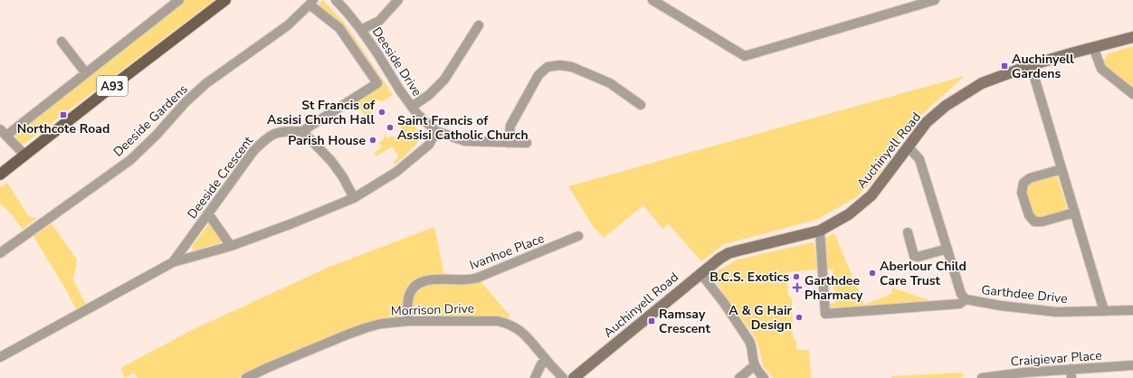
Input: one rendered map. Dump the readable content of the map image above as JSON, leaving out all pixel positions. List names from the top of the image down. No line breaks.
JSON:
{"streets":{"main road":["A93"],"street":["Deeside Drive","Deeside Gardens","Auchinyell Road","Deeside Crescent","Ivanhoe Place","Garthdee Drive","Morrison Drive","Craigievar Place"]},"crossings":[["Auchinyell Road","Garthdee Drive"],["Ivanhoe Place","Morrison Drive"]],"places":{"transit":["Auchinyell Gardens","Northcote Road","Ramsay Crescent"],"other":["St Francis of Assisi Church Hall","Saint Francis of Assisi Catholic Church","Parish House","Aberlour Child Care Trust","B.C.S. Exotics","A & G Hair Design"],"health":["Garthdee Pharmacy"]}}
